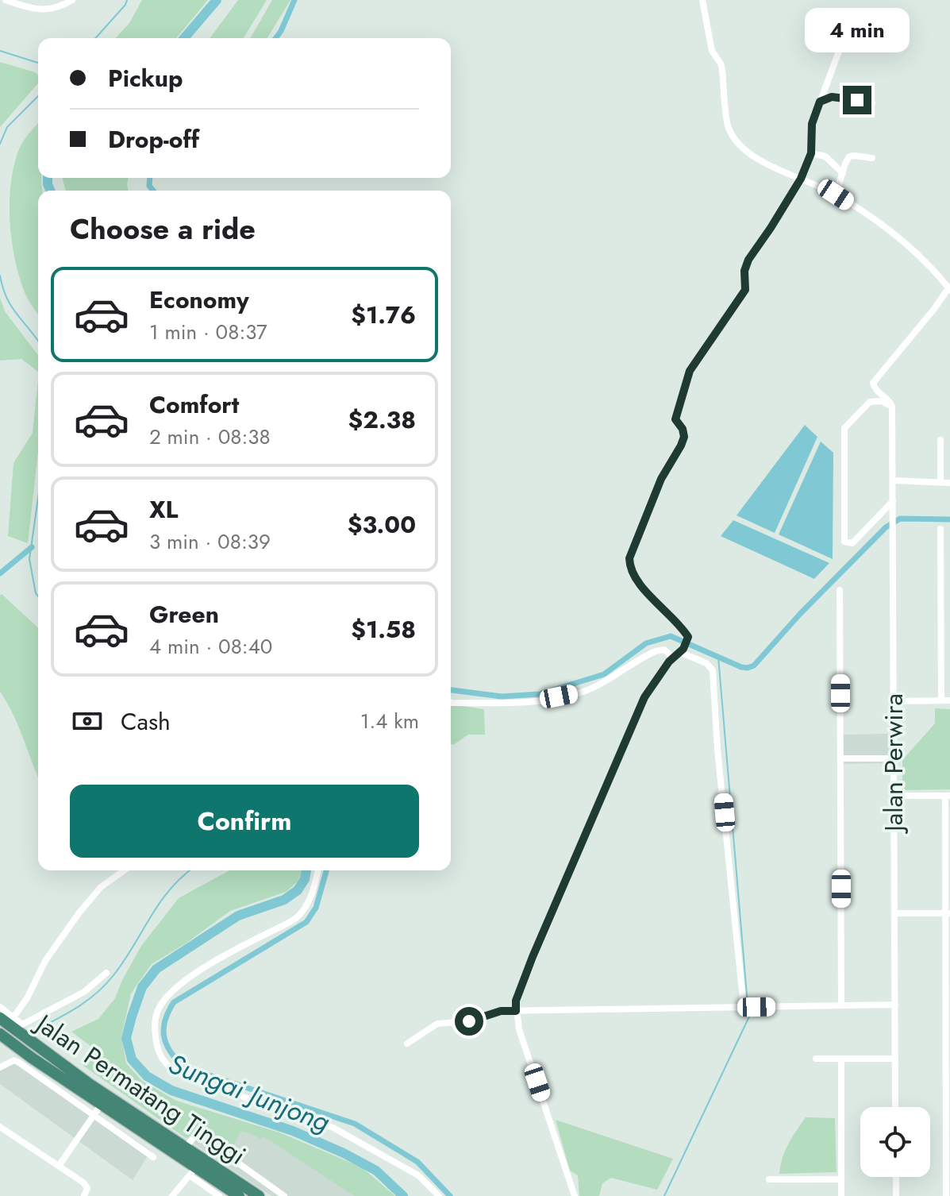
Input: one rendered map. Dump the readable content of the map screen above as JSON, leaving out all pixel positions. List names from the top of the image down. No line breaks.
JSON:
{"streets":{"highway":["Jalan Permatang Tinggi"],"street":["Jalan Perwira"]},"water":["Sungai Junjong"],"page":{"bubble":"4 min","banner":["Pickup","Drop-off"],"heading":"Choose a ride","list":[{"name":"Economy","note":"1 min · 08:37","value":"$1.76"},{"name":"Comfort","note":"2 min · 08:38","value":"$2.38"},{"name":"XL","note":"3 min · 08:39","value":"$3.00"},{"name":"Green","note":"4 min · 08:40","value":"$1.58"}],"pay":["Cash","1.4 km"],"buttons":"Confirm"}}
